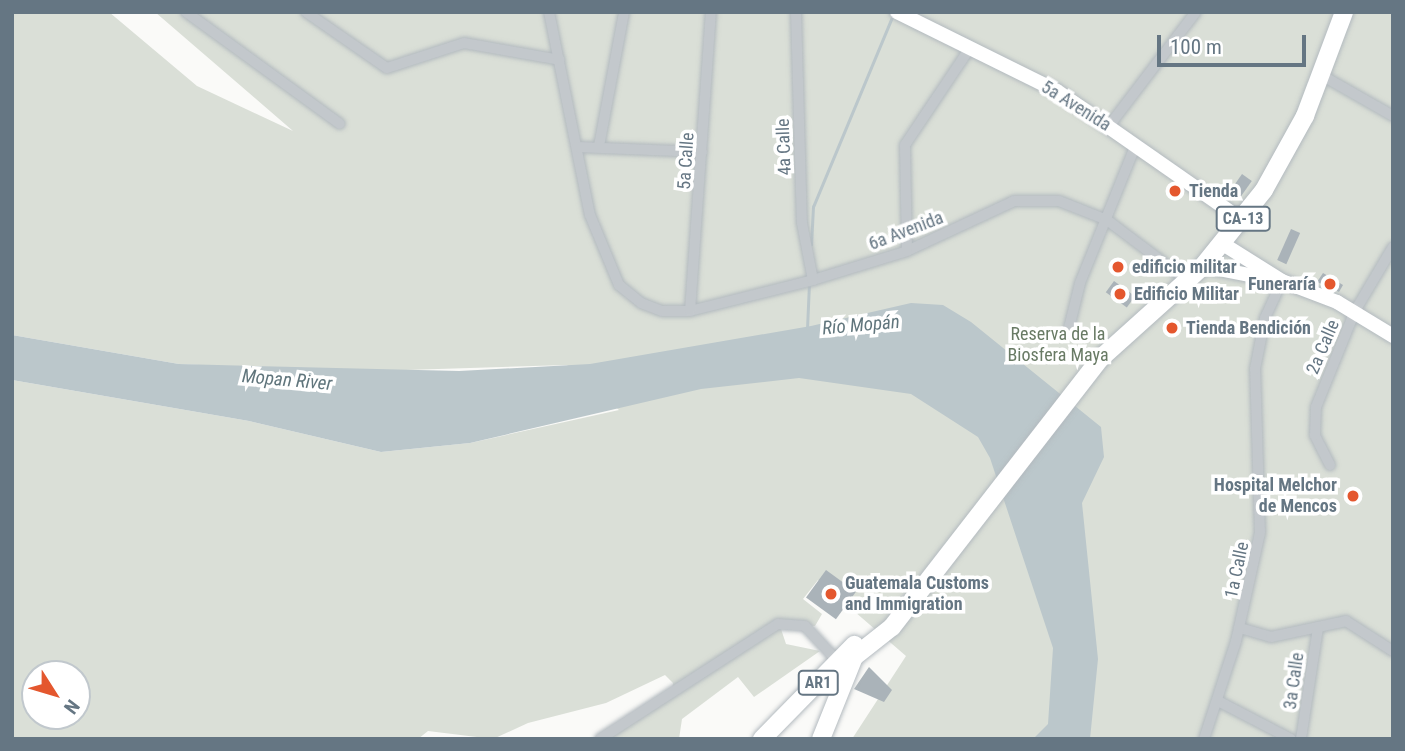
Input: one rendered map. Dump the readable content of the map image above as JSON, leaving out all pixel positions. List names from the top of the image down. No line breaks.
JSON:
{"streets":{"highway":["CA-13","AR1"],"street":["5a Avenida","4a Calle","5a Calle","6a Avenida","2a Calle","1a Calle","3a Calle"]},"crossings":[["5a Avenida","CA-13"],["4a Calle","6a Avenida"],["5a Calle","6a Avenida"],["CA-13","6a Avenida"],["CA-13","AR1"]],"water":["Río Mopán","Mopan River"],"parks":["Reserva de la Biosfera Maya"],"places":["Tienda","edificio militar","Funeraría","Edificio Militar","Tienda Bendición","Hospital Melchor de Mencos","Guatemala Customs and Immigration"],"scale_bar":"100 m","north":"bottom right"}
